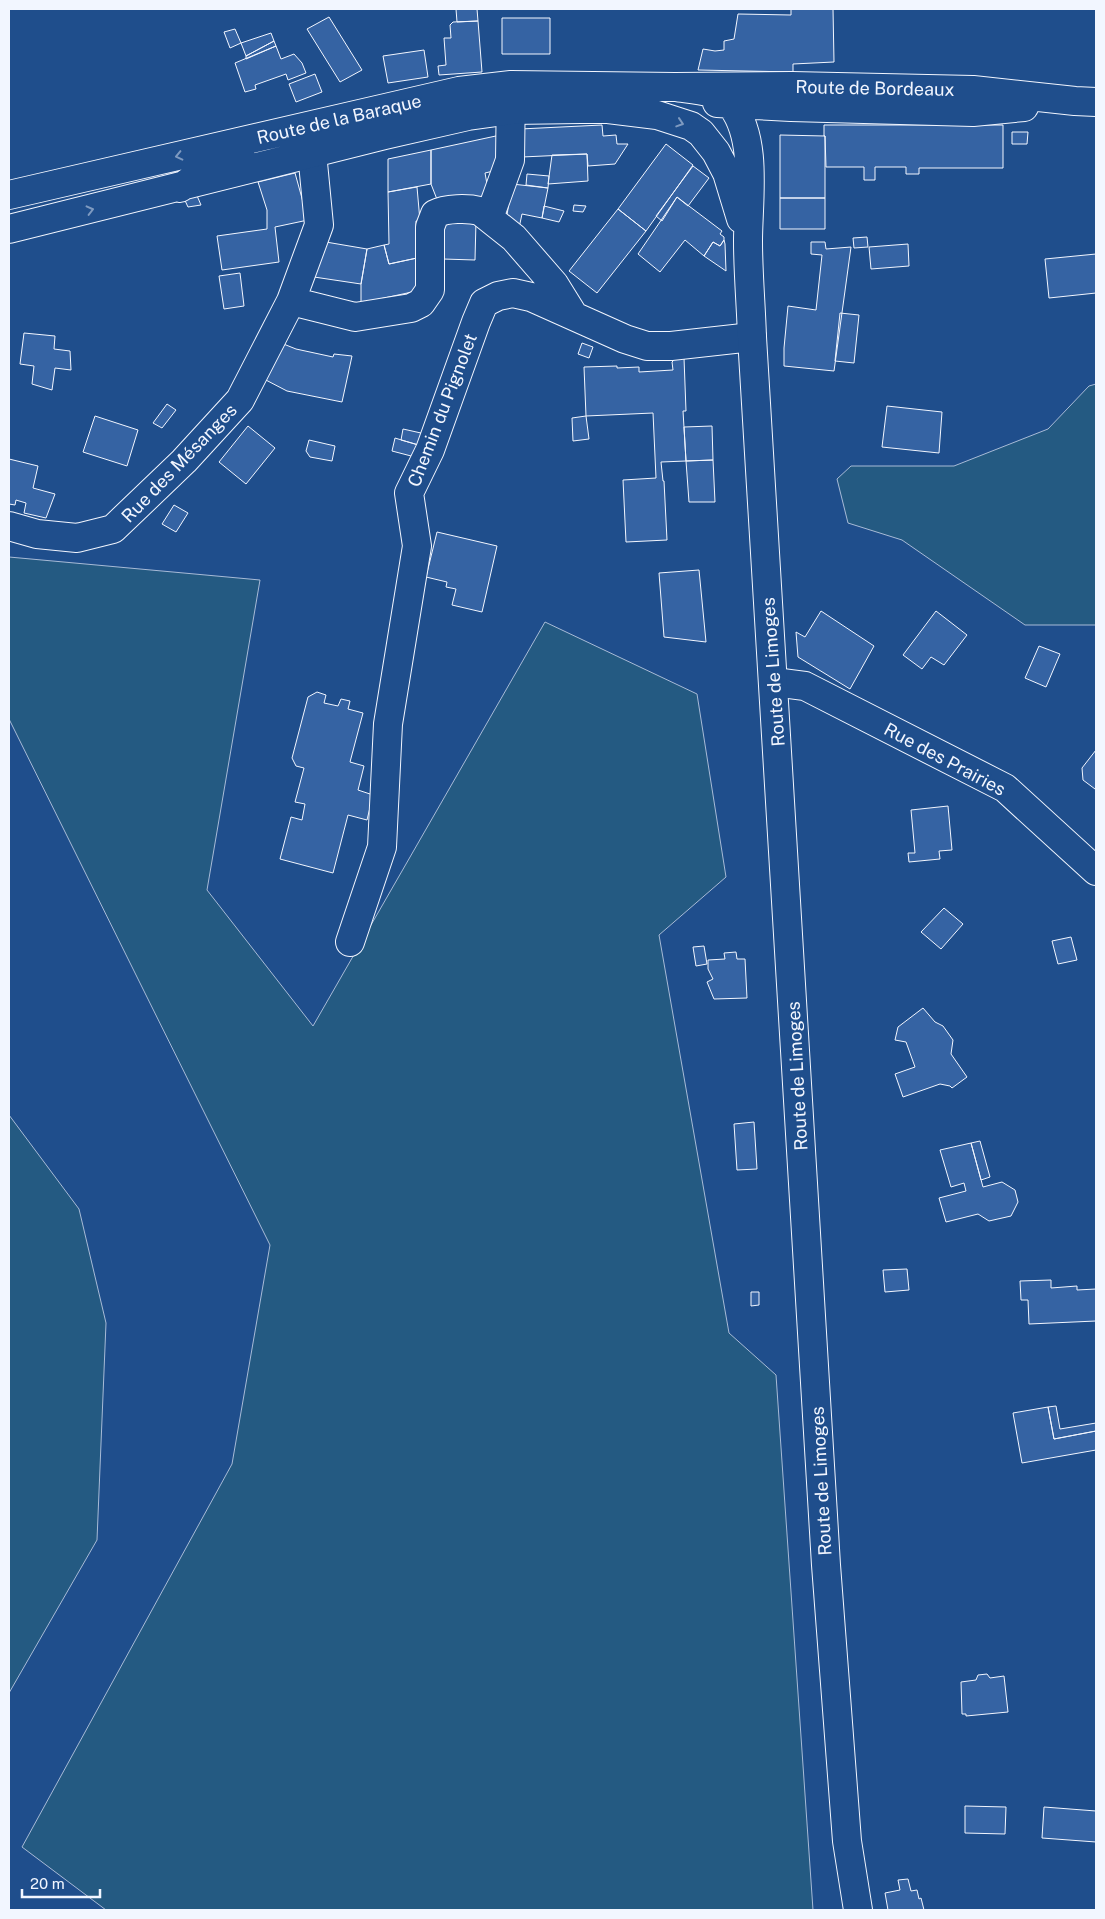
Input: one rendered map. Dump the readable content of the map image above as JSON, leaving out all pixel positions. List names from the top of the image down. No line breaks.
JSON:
{"streets":{"main road":["Route de Bordeaux","Route de la Baraque","Chemin du Pignolet","Rue des Mésanges","Route de Limoges","Rue des Prairies"]},"crossings":[["Route de Bordeaux","Route de la Baraque"],["Route de Bordeaux","Route de Limoges"],["Route de la Baraque","Rue des Mésanges"],["Route de la Baraque","Route de Limoges"],["Chemin du Pignolet","Route de Limoges"],["Route de Limoges","Rue des Prairies"]],"scale_bar":"20 m"}
